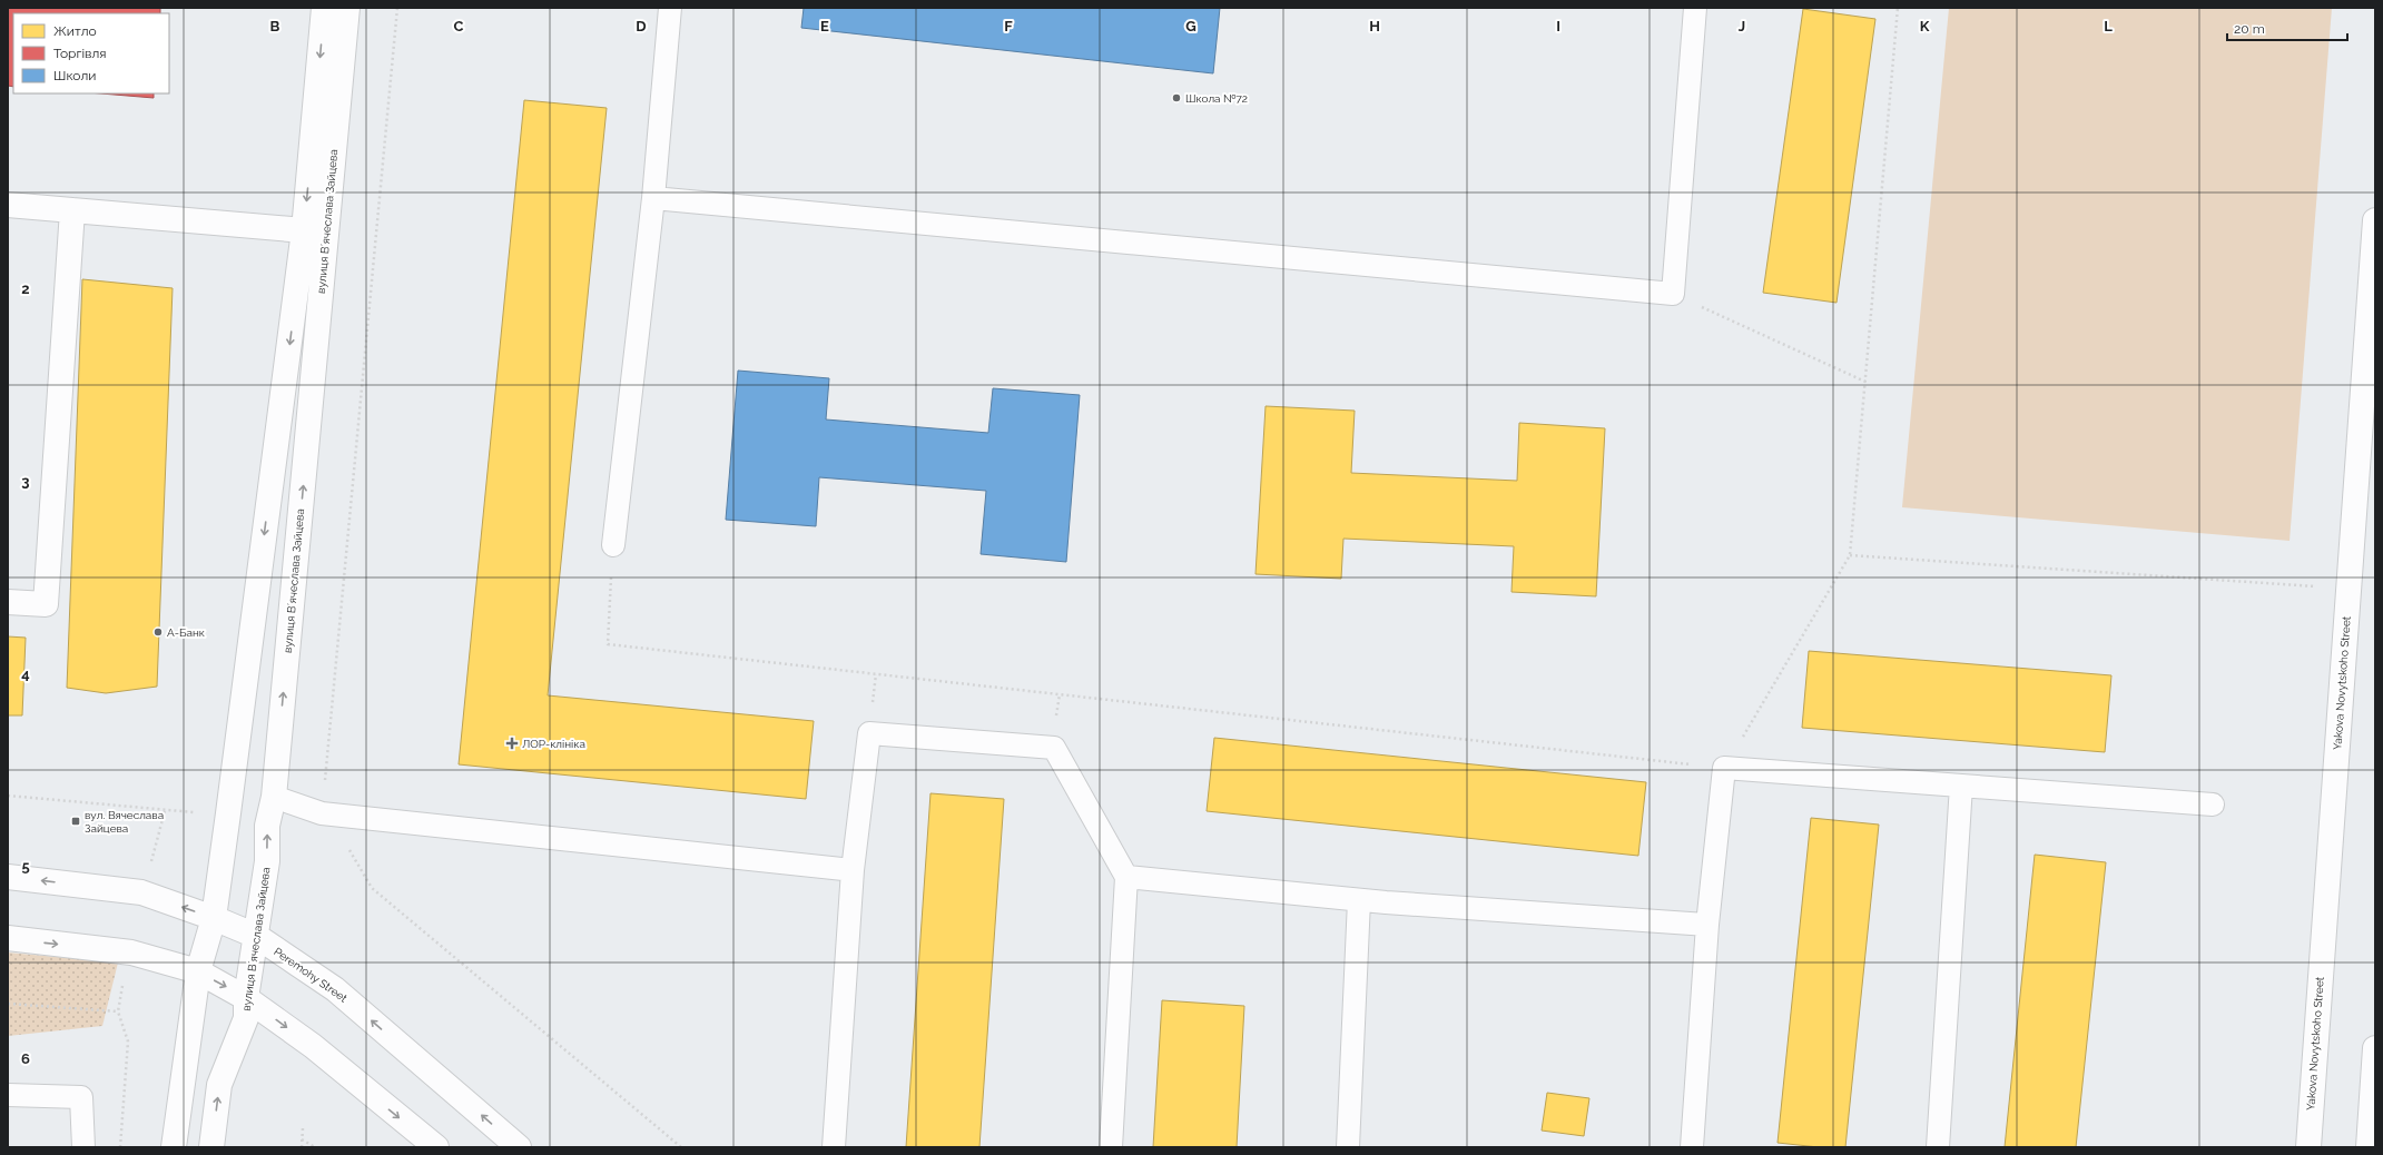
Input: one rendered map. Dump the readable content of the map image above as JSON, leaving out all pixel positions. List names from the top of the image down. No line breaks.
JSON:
{"streets":{"main road":["вулиця Вʼячеслава Зайцева","Yakova Novytskoho Street","Peremohy Street"]},"crossings":[["вулиця Вʼячеслава Зайцева","Peremohy Street"]],"places":{"other":["Школа №72","А-Банк"],"health":["ЛОР-клініка"],"transit":["вул. Вячеслава Зайцева"]},"legend":["Житло","Торгівля","Школи"],"scale_bar":"20 m","grid":{"columns":["B","C","D","E","F","G","H","I","J","K","L"],"rows":["2","3","4","5","6"]}}
